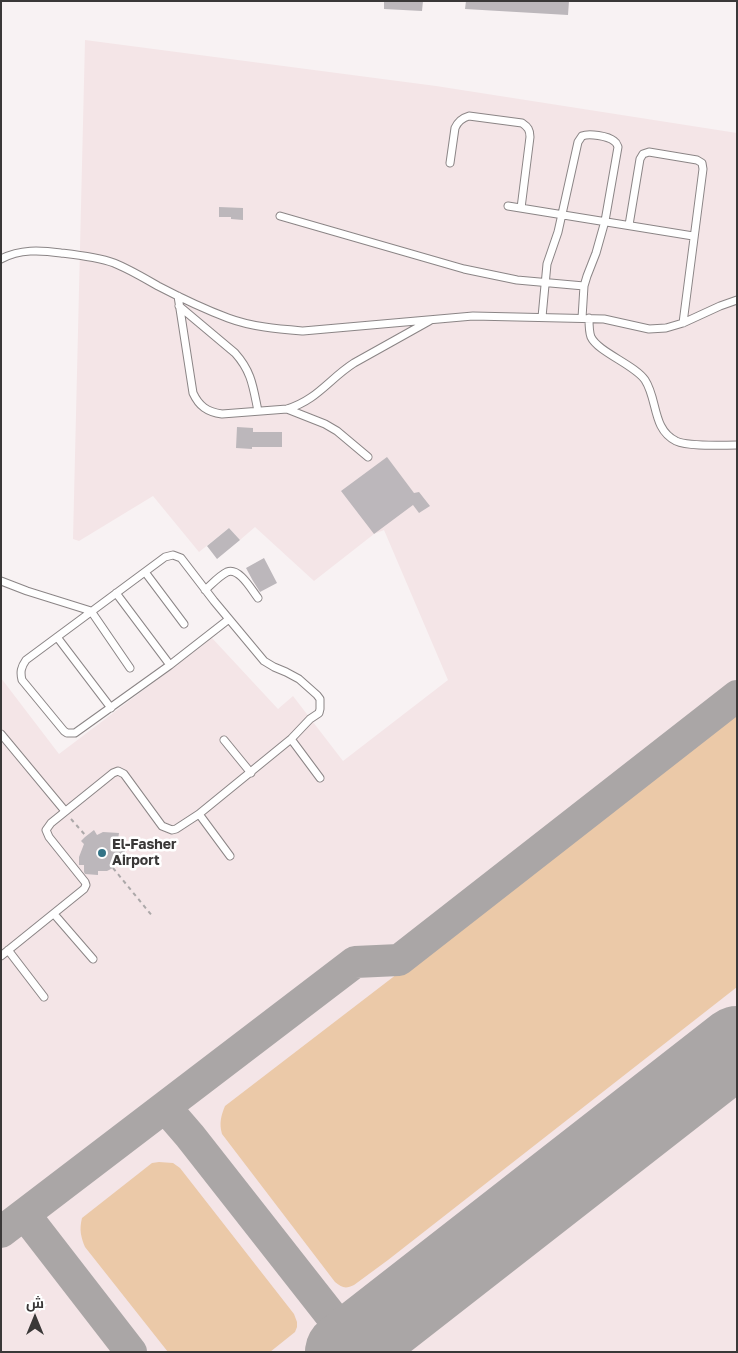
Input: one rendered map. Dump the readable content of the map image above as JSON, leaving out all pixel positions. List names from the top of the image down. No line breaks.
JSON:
{"places":["El-Fasher Airport"],"north":"top"}
